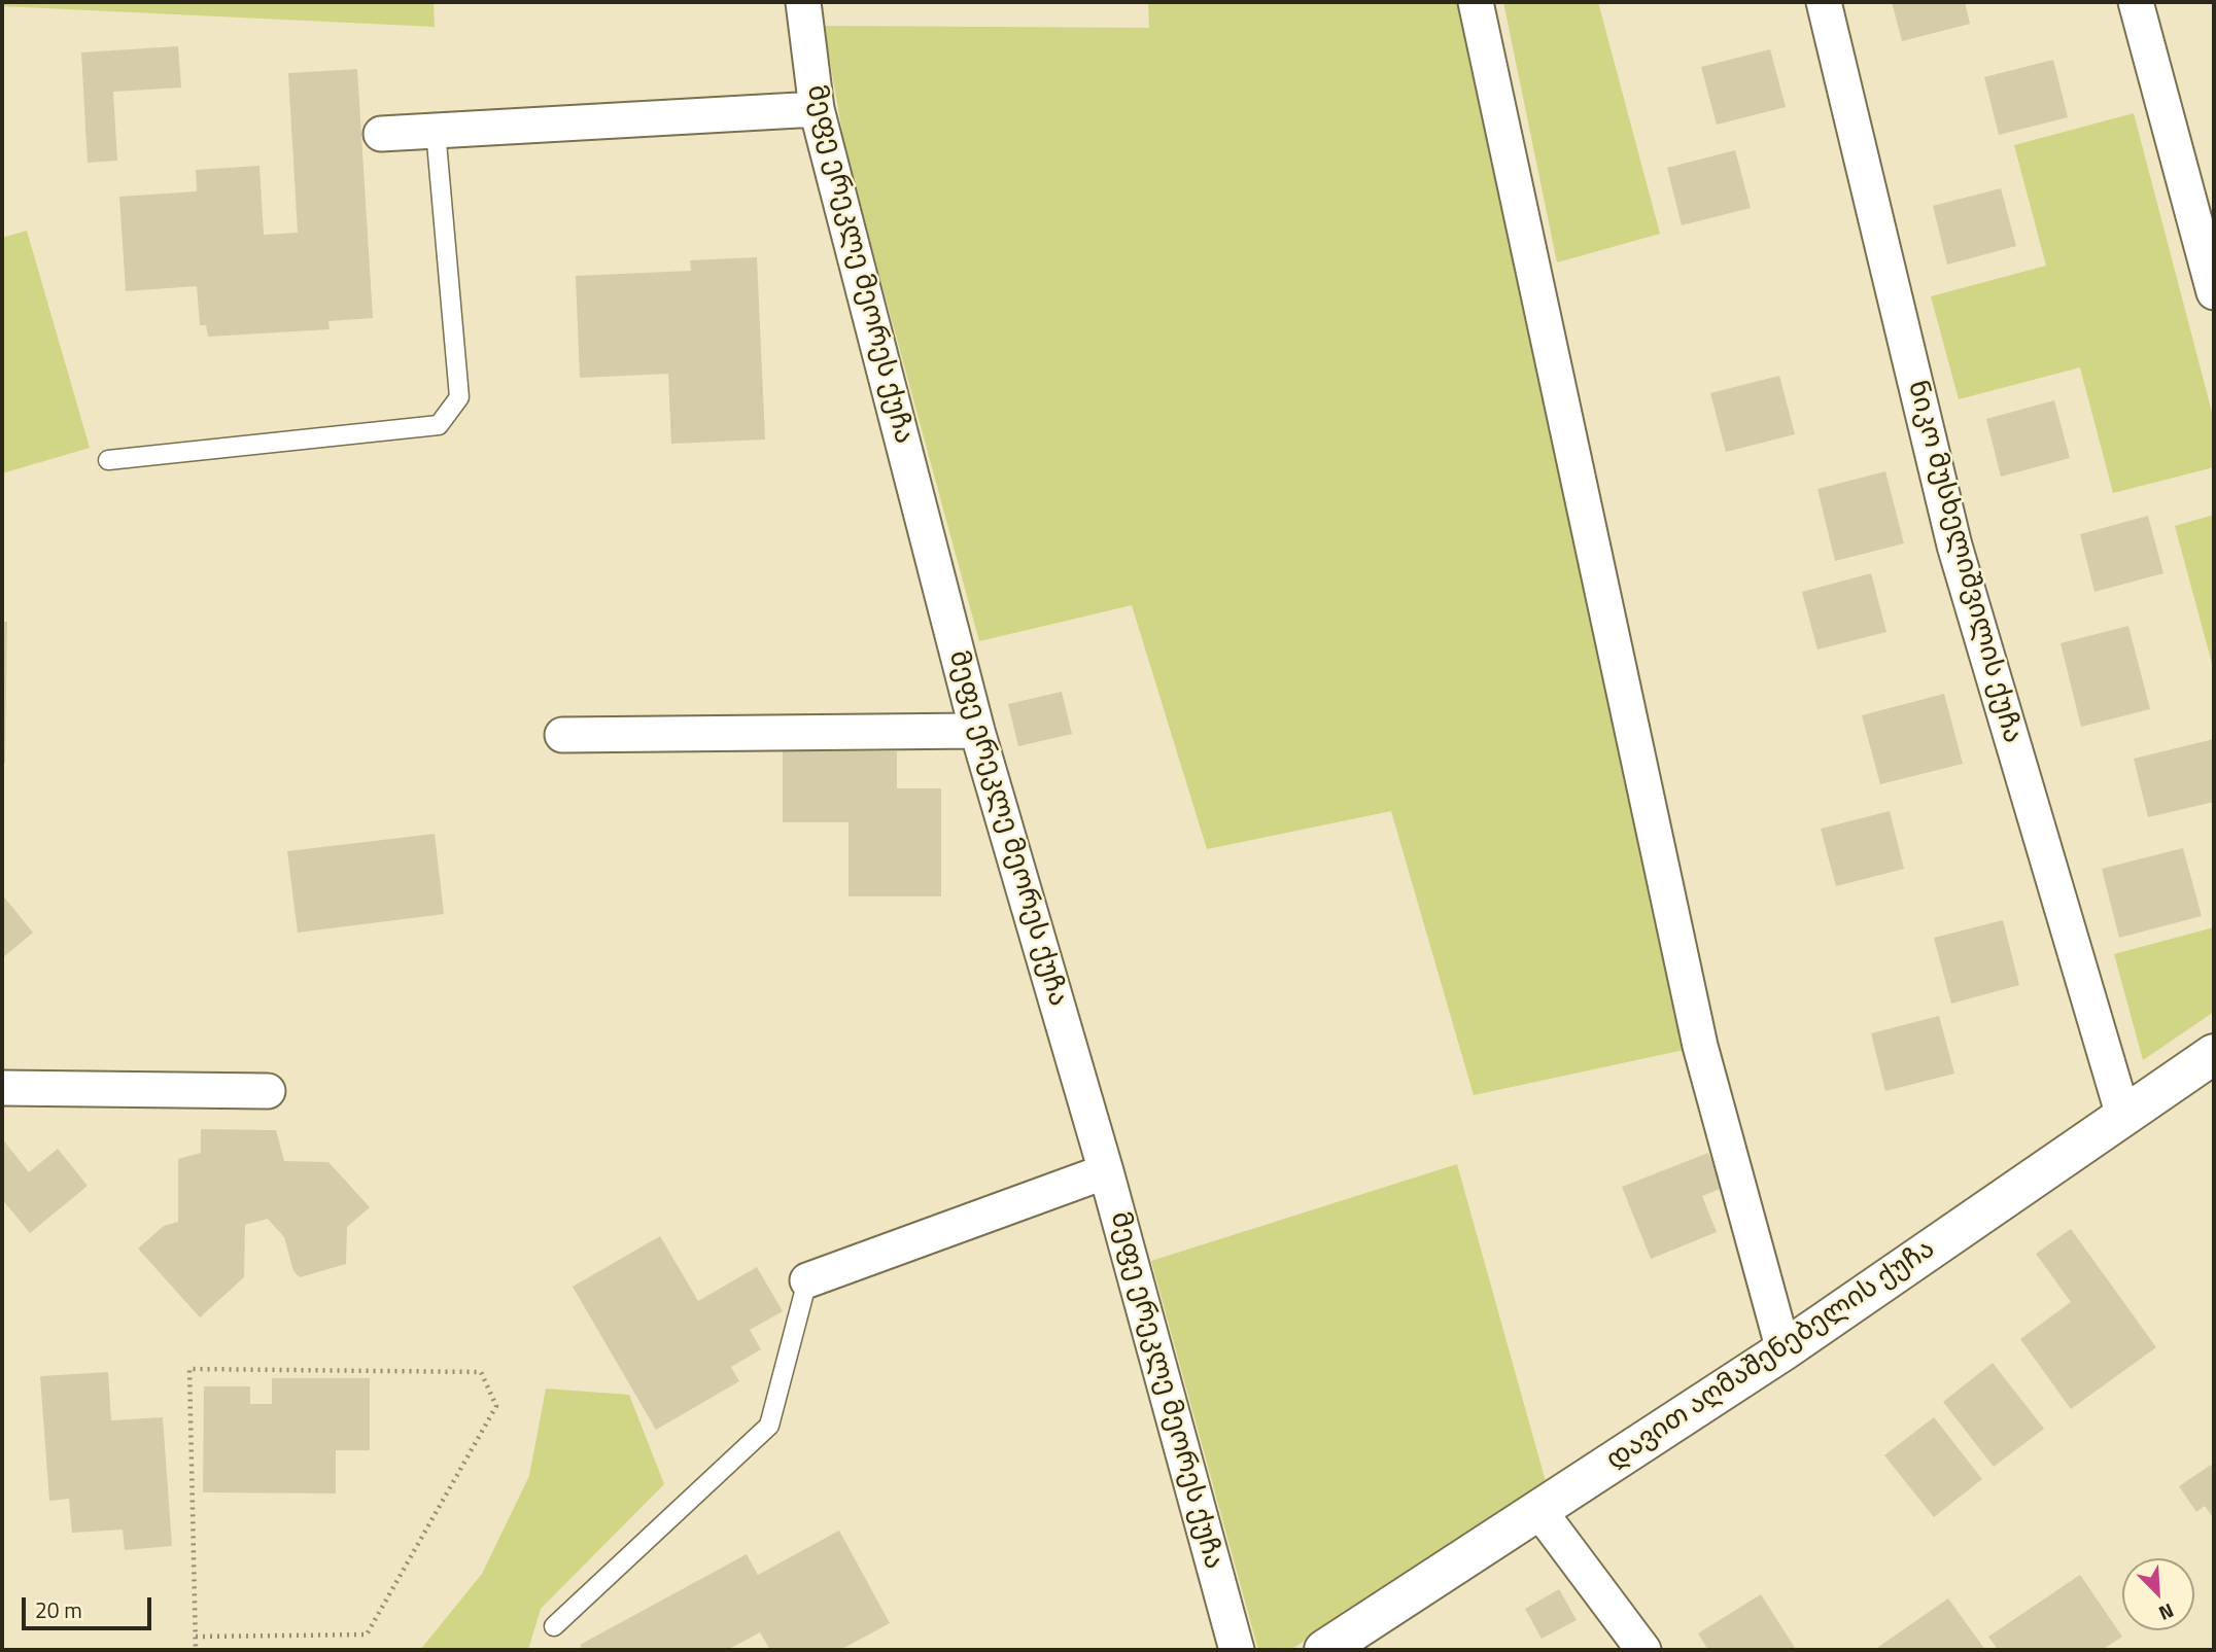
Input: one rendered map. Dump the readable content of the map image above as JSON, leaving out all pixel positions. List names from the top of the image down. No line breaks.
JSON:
{"streets":{"street":["მეფე ერეკლე მეორეს ქუჩა","ნიკო მუსხელიშვილის ქუჩა","დავით აღმაშენებელის ქუჩა"]},"crossings":[["ნიკო მუსხელიშვილის ქუჩა","დავით აღმაშენებელის ქუჩა"]],"scale_bar":"20 m","north":"bottom right"}
